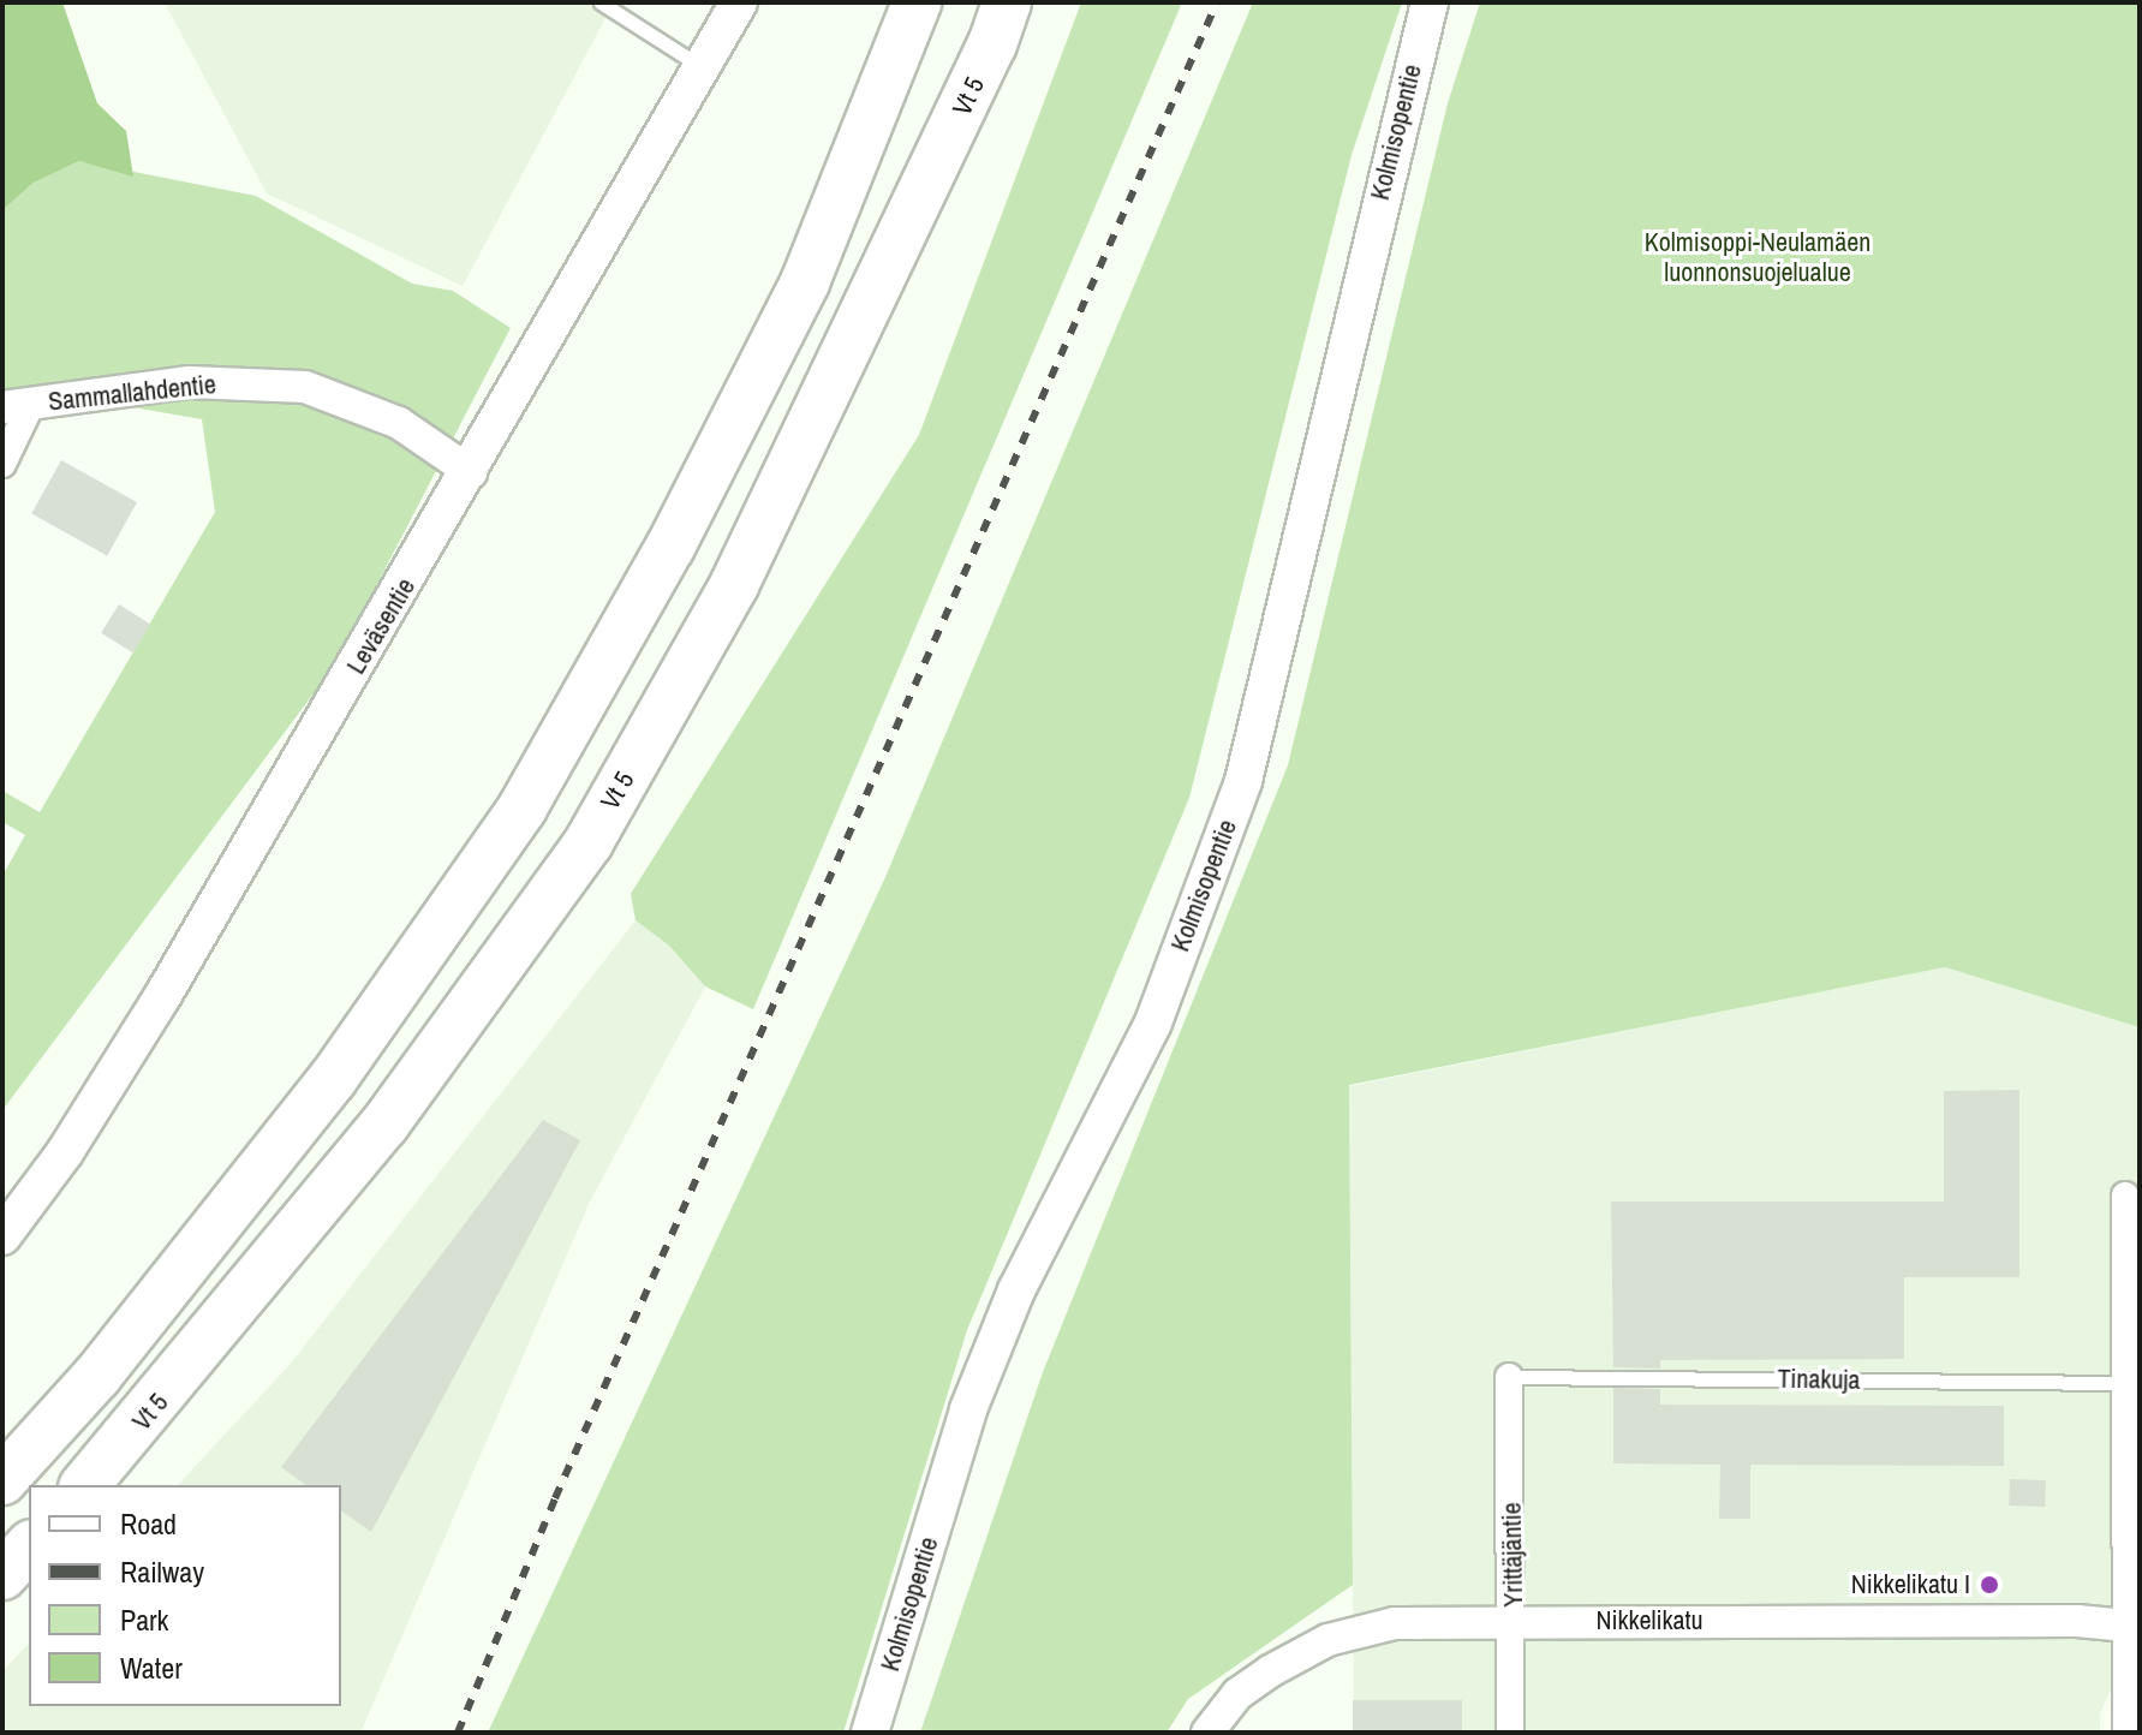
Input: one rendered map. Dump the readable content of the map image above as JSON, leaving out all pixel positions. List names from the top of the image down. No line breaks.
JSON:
{"streets":{"highway":["Vt 5"],"main road":["Kolmisopentie","Leväsentie"],"street":["Sammallahdentie","Yrittäjäntie","Nikkelikatu"],"lane":["Tinakuja"]},"crossings":[["Sammallahdentie","Leväsentie"],["Tinakuja","Yrittäjäntie"],["Yrittäjäntie","Nikkelikatu"]],"parks":["Kolmisoppi-Neulamäen luonnonsuojelualue"],"places":["Nikkelikatu I"],"legend":["Road","Railway","Park","Water"]}
